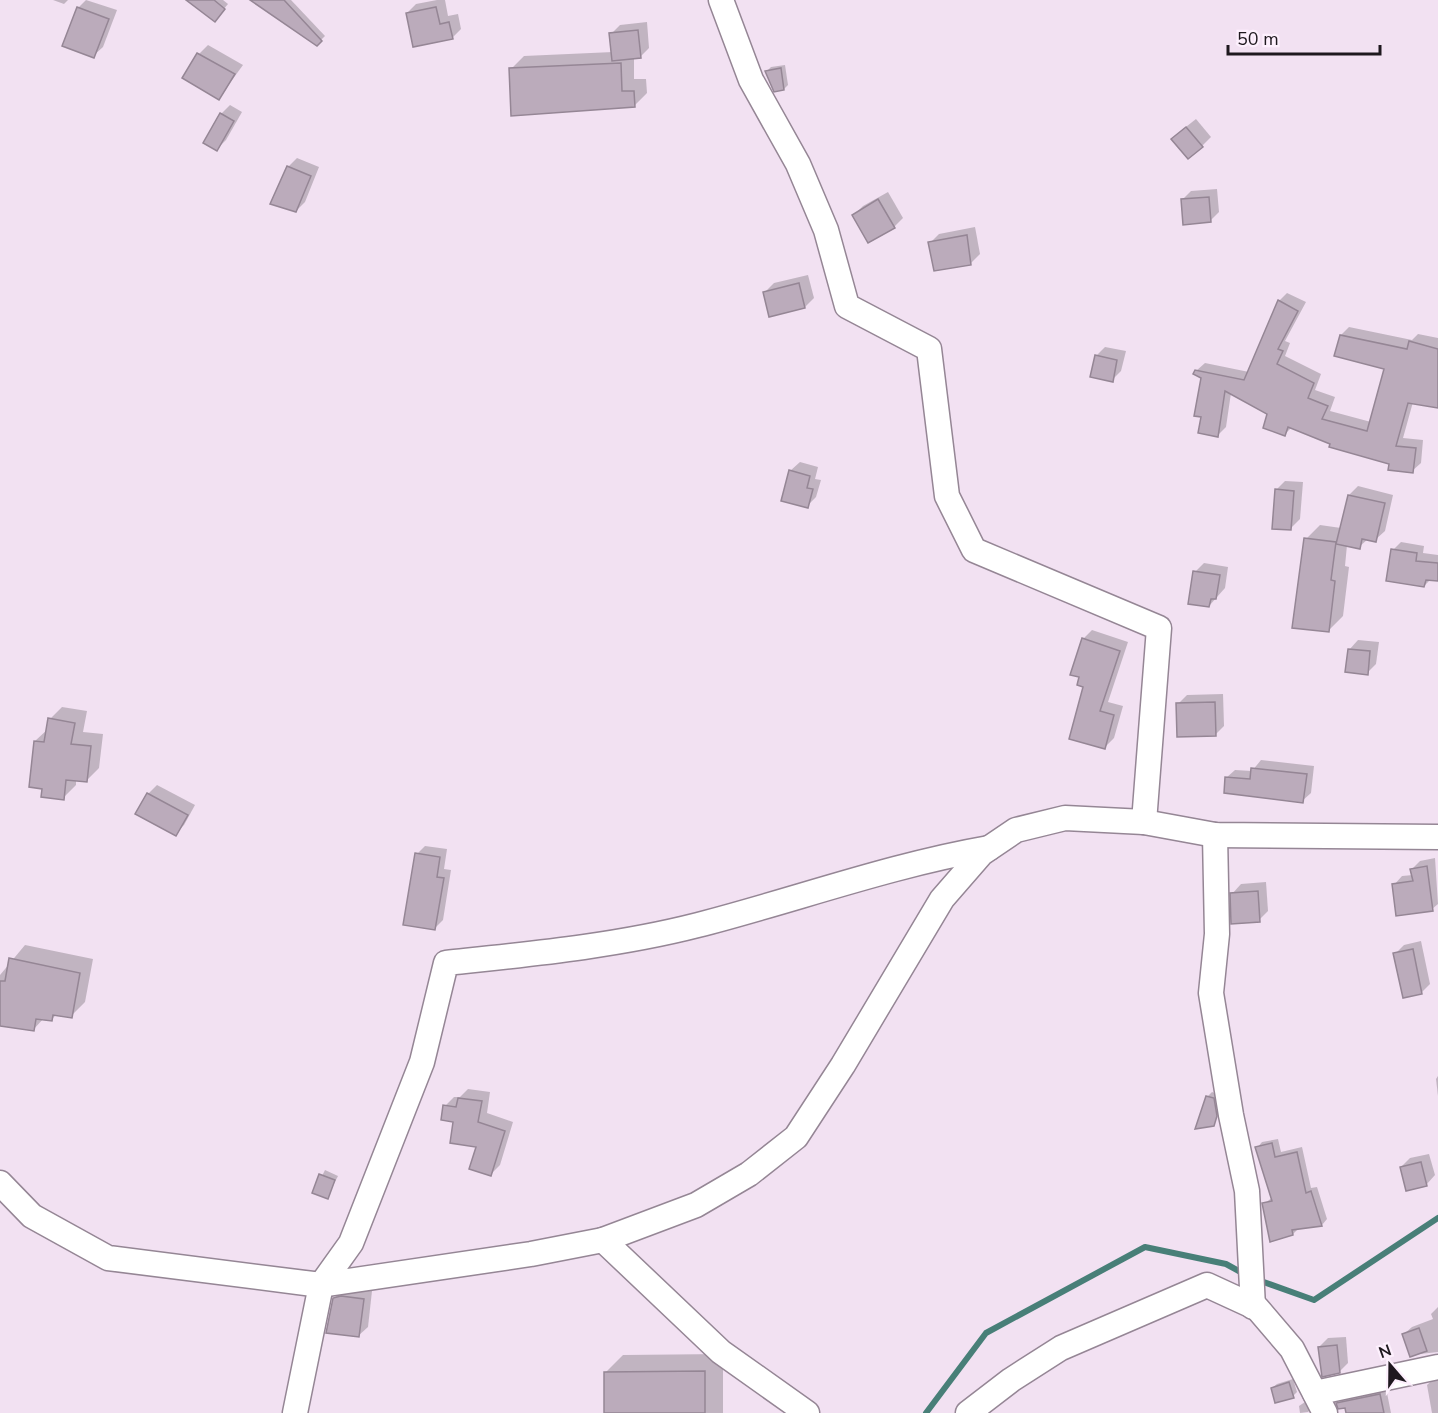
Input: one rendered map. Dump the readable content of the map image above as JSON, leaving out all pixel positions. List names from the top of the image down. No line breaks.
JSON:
{"scale_bar":"50 m","north":"top"}
